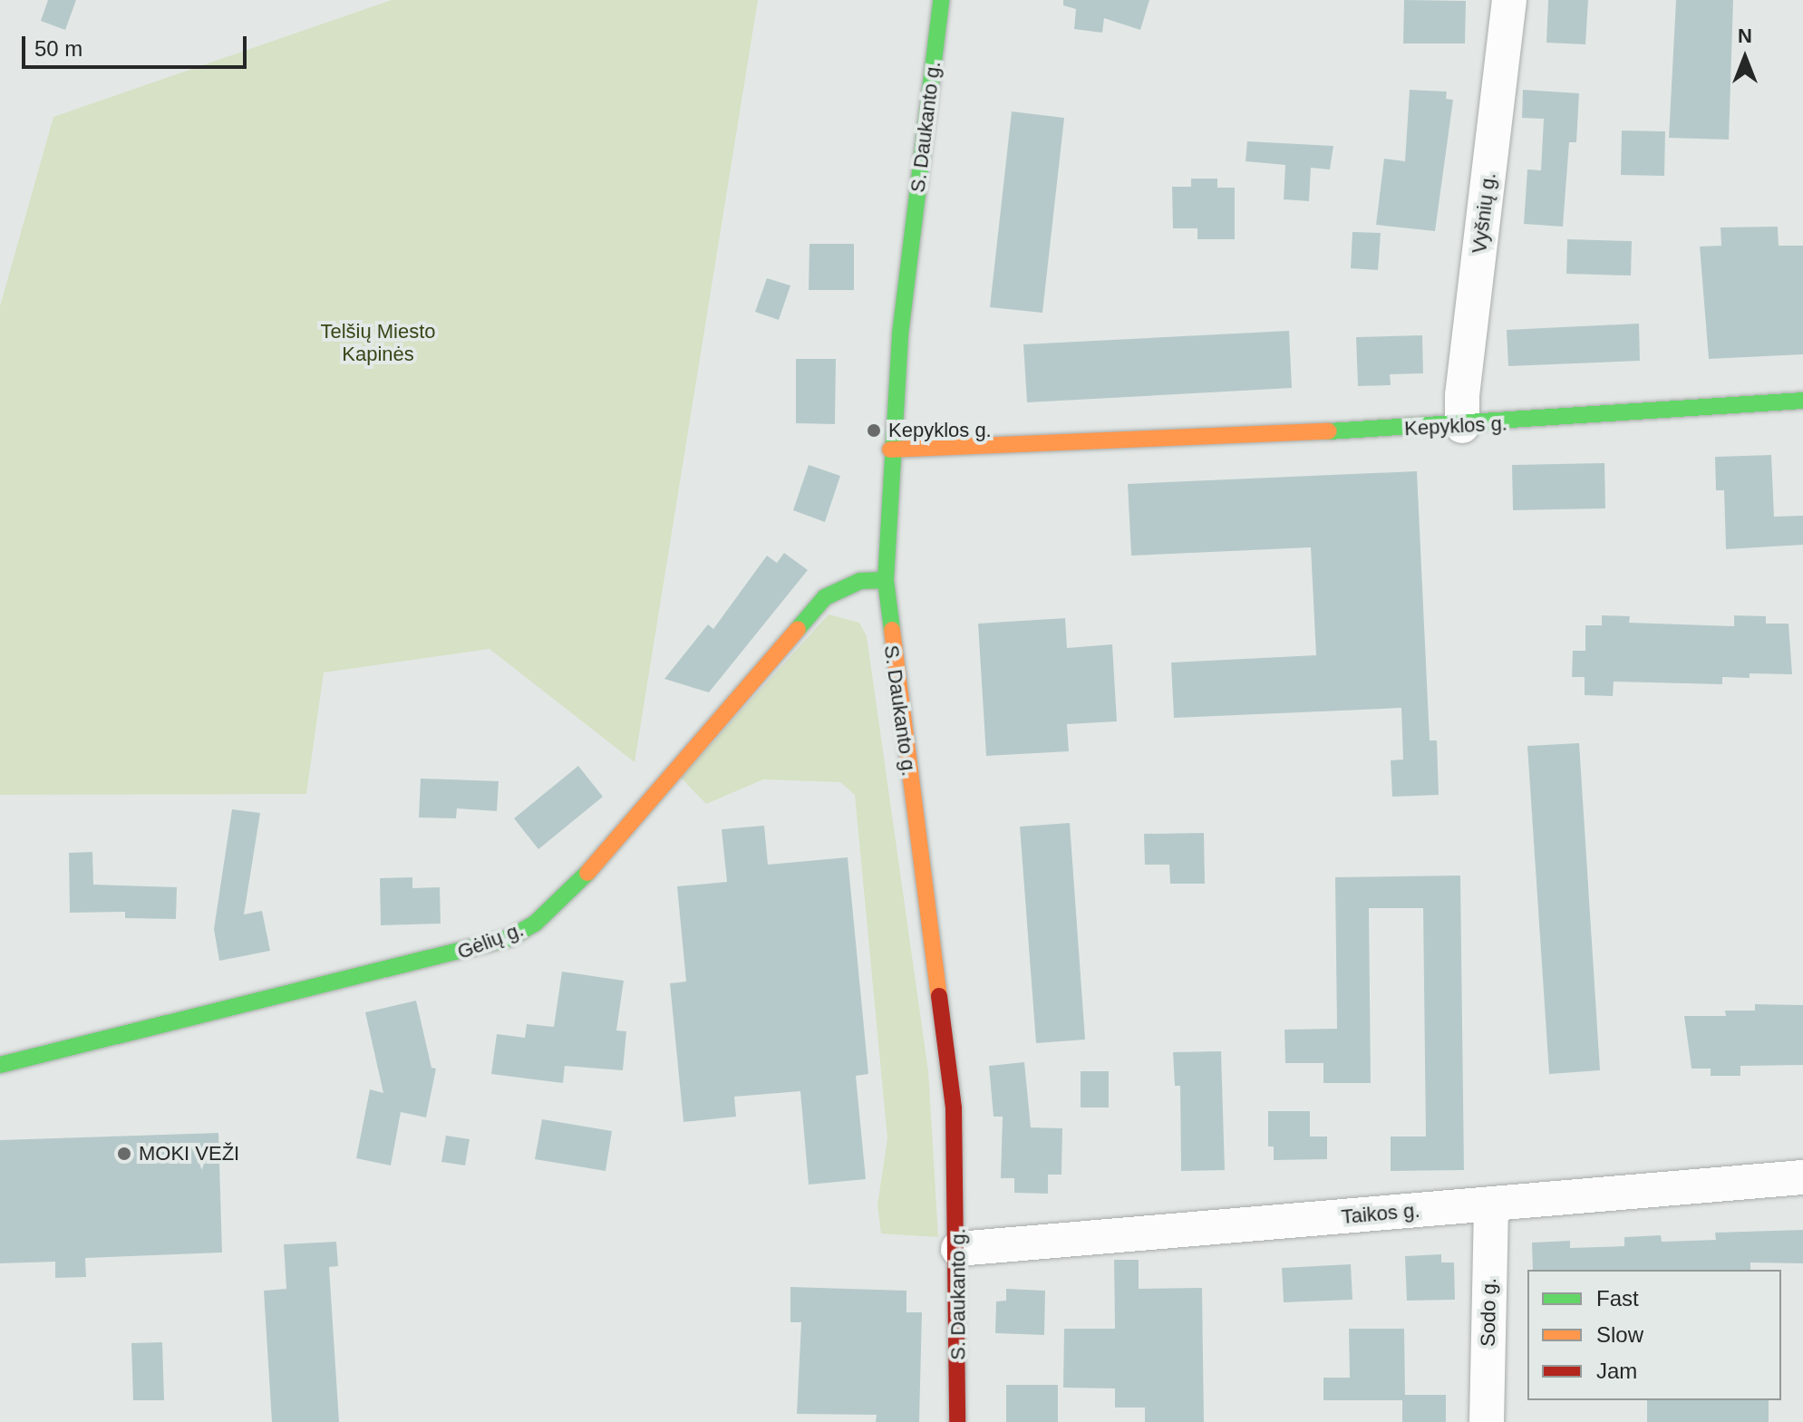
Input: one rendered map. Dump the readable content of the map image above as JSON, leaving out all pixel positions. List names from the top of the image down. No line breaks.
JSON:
{"streets":{"street":["S. Daukanto g.","Vyšnių g.","Kepyklos g.","Gėlių g.","Taikos g.","Sodo g."]},"crossings":[["S. Daukanto g.","Kepyklos g."],["S. Daukanto g.","Gėlių g."],["S. Daukanto g.","Taikos g."],["Vyšnių g.","Kepyklos g."],["Taikos g.","Sodo g."]],"parks":["Telšių Miesto Kapinės"],"places":["Kepyklos g.","MOKI VEŽI"],"legend":["Fast","Slow","Jam"],"scale_bar":"50 m","north":"top"}
